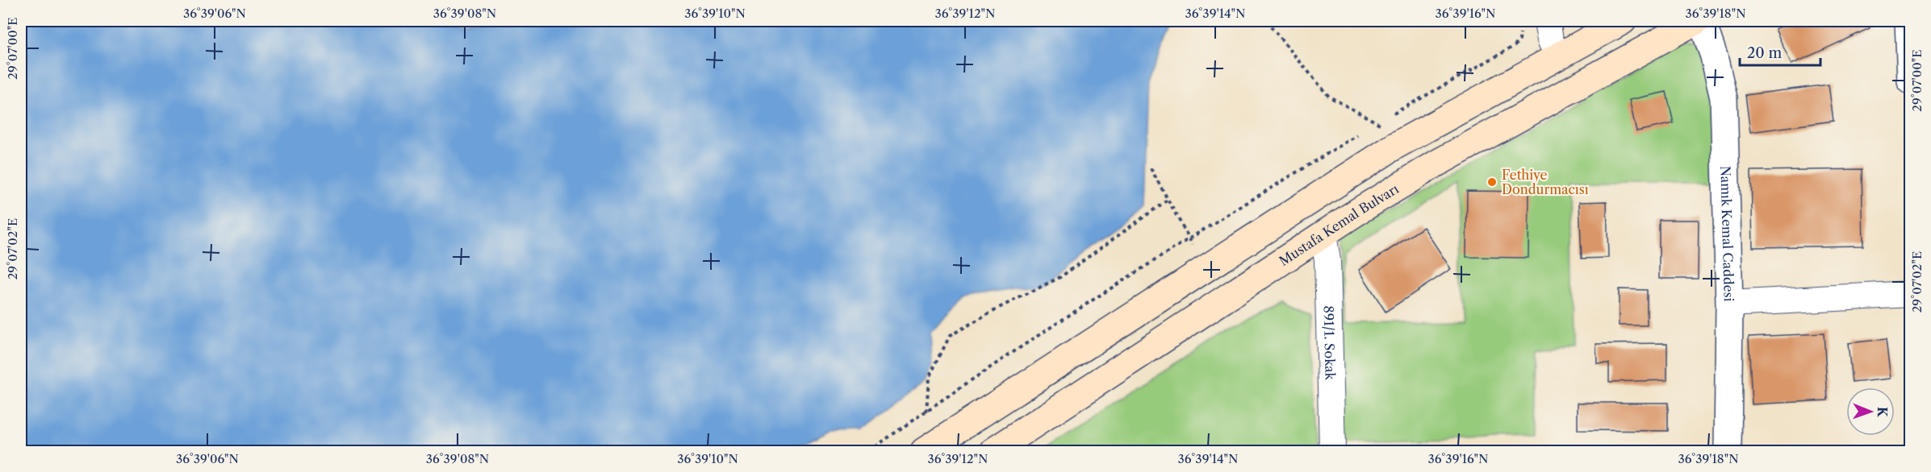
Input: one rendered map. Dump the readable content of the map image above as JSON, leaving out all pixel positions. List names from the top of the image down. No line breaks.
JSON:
{"streets":{"main road":["Mustafa Kemal Bulvarı"],"street":["Namık Kemal Caddesi","891/1. Sokak"]},"crossings":[["Mustafa Kemal Bulvarı","891/1. Sokak"]],"places":["Fethiye Dondurmacısı"],"scale_bar":"20 m","north":"right","coordinates":["36°39'06\"N","36°39'08\"N","36°39'10\"N","36°39'12\"N","36°39'14\"N","36°39'16\"N","36°39'18\"N","29°07'00\"E","29°07'02\"E"]}
